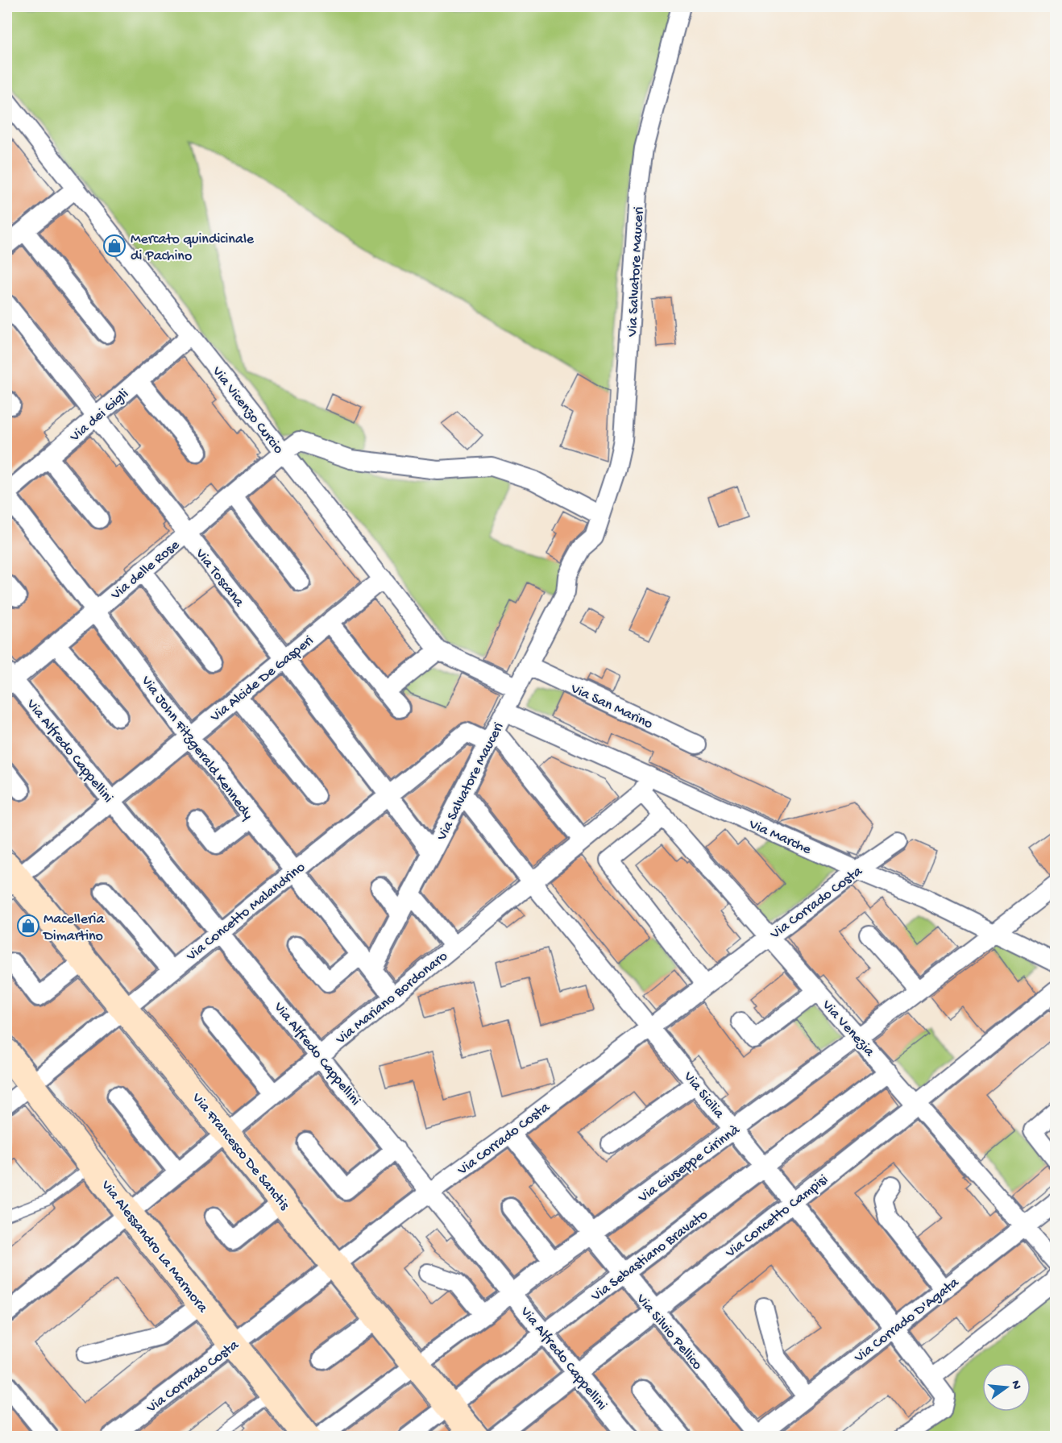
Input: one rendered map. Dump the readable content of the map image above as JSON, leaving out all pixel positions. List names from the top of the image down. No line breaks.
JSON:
{"streets":{"street":["Via Salvatore Mauceri","Via Vicenzo Curcio","Via dei Gigli","Via delle Rose","Via Toscana","Via Alcide De Gasperi","Via San Marino","Via John Fitzgerald Kennedy","Via Alfredo Cappellini","Via Marche","Via Corrado Costa","Via Concetto Malandrino","Via Mariano Bordonaro","Via Venezia","Via Sicilia","Via Francesco De Sanctis","Via Giuseppe Cirinnà","Via Concetto Campisi","Via Alessandro La Marmora","Via Sebastiano Bravato","Via Corrado D'Agata","Via Silvio Pellico"]},"crossings":[["Via Salvatore Mauceri","Via Vicenzo Curcio"],["Via Salvatore Mauceri","Via delle Rose"],["Via Salvatore Mauceri","Via Toscana"],["Via Salvatore Mauceri","Via San Marino"],["Via Salvatore Mauceri","Via John Fitzgerald Kennedy"],["Via Salvatore Mauceri","Via Marche"],["Via Salvatore Mauceri","Via Concetto Malandrino"],["Via Salvatore Mauceri","Via Sicilia"],["Via Vicenzo Curcio","Via dei Gigli"],["Via Vicenzo Curcio","Via delle Rose"],["Via Vicenzo Curcio","Via Alcide De Gasperi"],["Via dei Gigli","Via Toscana"],["Via dei Gigli","Via John Fitzgerald Kennedy"],["Via delle Rose","Via Toscana"],["Via delle Rose","Via John Fitzgerald Kennedy"],["Via delle Rose","Via Alfredo Cappellini"],["Via Toscana","Via Alcide De Gasperi"],["Via Toscana","Via Concetto Malandrino"],["Via Alcide De Gasperi","Via John Fitzgerald Kennedy"],["Via Alcide De Gasperi","Via Alfredo Cappellini"],["Via Alcide De Gasperi","Via Francesco De Sanctis"],["Via John Fitzgerald Kennedy","Via Concetto Malandrino"],["Via John Fitzgerald Kennedy","Via Mariano Bordonaro"],["Via Alfredo Cappellini","Via Corrado Costa"],["Via Alfredo Cappellini","Via Concetto Malandrino"],["Via Alfredo Cappellini","Via Mariano Bordonaro"],["Via Alfredo Cappellini","Via Giuseppe Cirinnà"],["Via Alfredo Cappellini","Via Concetto Campisi"],["Via Alfredo Cappellini","Via Sebastiano Bravato"],["Via Marche","Via Corrado Costa"],["Via Marche","Via Mariano Bordonaro"],["Via Marche","Via Venezia"],["Via Marche","Via Giuseppe Cirinnà"],["Via Corrado Costa","Via Venezia"],["Via Corrado Costa","Via Sicilia"],["Via Corrado Costa","Via Francesco De Sanctis"],["Via Corrado Costa","Via Alessandro La Marmora"],["Via Corrado Costa","Via Silvio Pellico"],["Via Concetto Malandrino","Via Francesco De Sanctis"],["Via Concetto Malandrino","Via Alessandro La Marmora"],["Via Mariano Bordonaro","Via Venezia"],["Via Mariano Bordonaro","Via Sicilia"],["Via Mariano Bordonaro","Via Francesco De Sanctis"],["Via Mariano Bordonaro","Via Alessandro La Marmora"],["Via Venezia","Via Giuseppe Cirinnà"],["Via Venezia","Via Concetto Campisi"],["Via Venezia","Via Sebastiano Bravato"],["Via Venezia","Via Corrado D'Agata"],["Via Sicilia","Via Giuseppe Cirinnà"],["Via Sicilia","Via Concetto Campisi"],["Via Sicilia","Via Sebastiano Bravato"],["Via Sicilia","Via Corrado D'Agata"],["Via Francesco De Sanctis","Via Giuseppe Cirinnà"],["Via Francesco De Sanctis","Via Sebastiano Bravato"],["Via Giuseppe Cirinnà","Via Silvio Pellico"],["Via Concetto Campisi","Via Silvio Pellico"],["Via Sebastiano Bravato","Via Silvio Pellico"],["Via Corrado D'Agata","Via Silvio Pellico"]],"places":{"shop":["Mercato quindicinale di Pachino","Macelleria Dimartino"]},"north":"right"}
